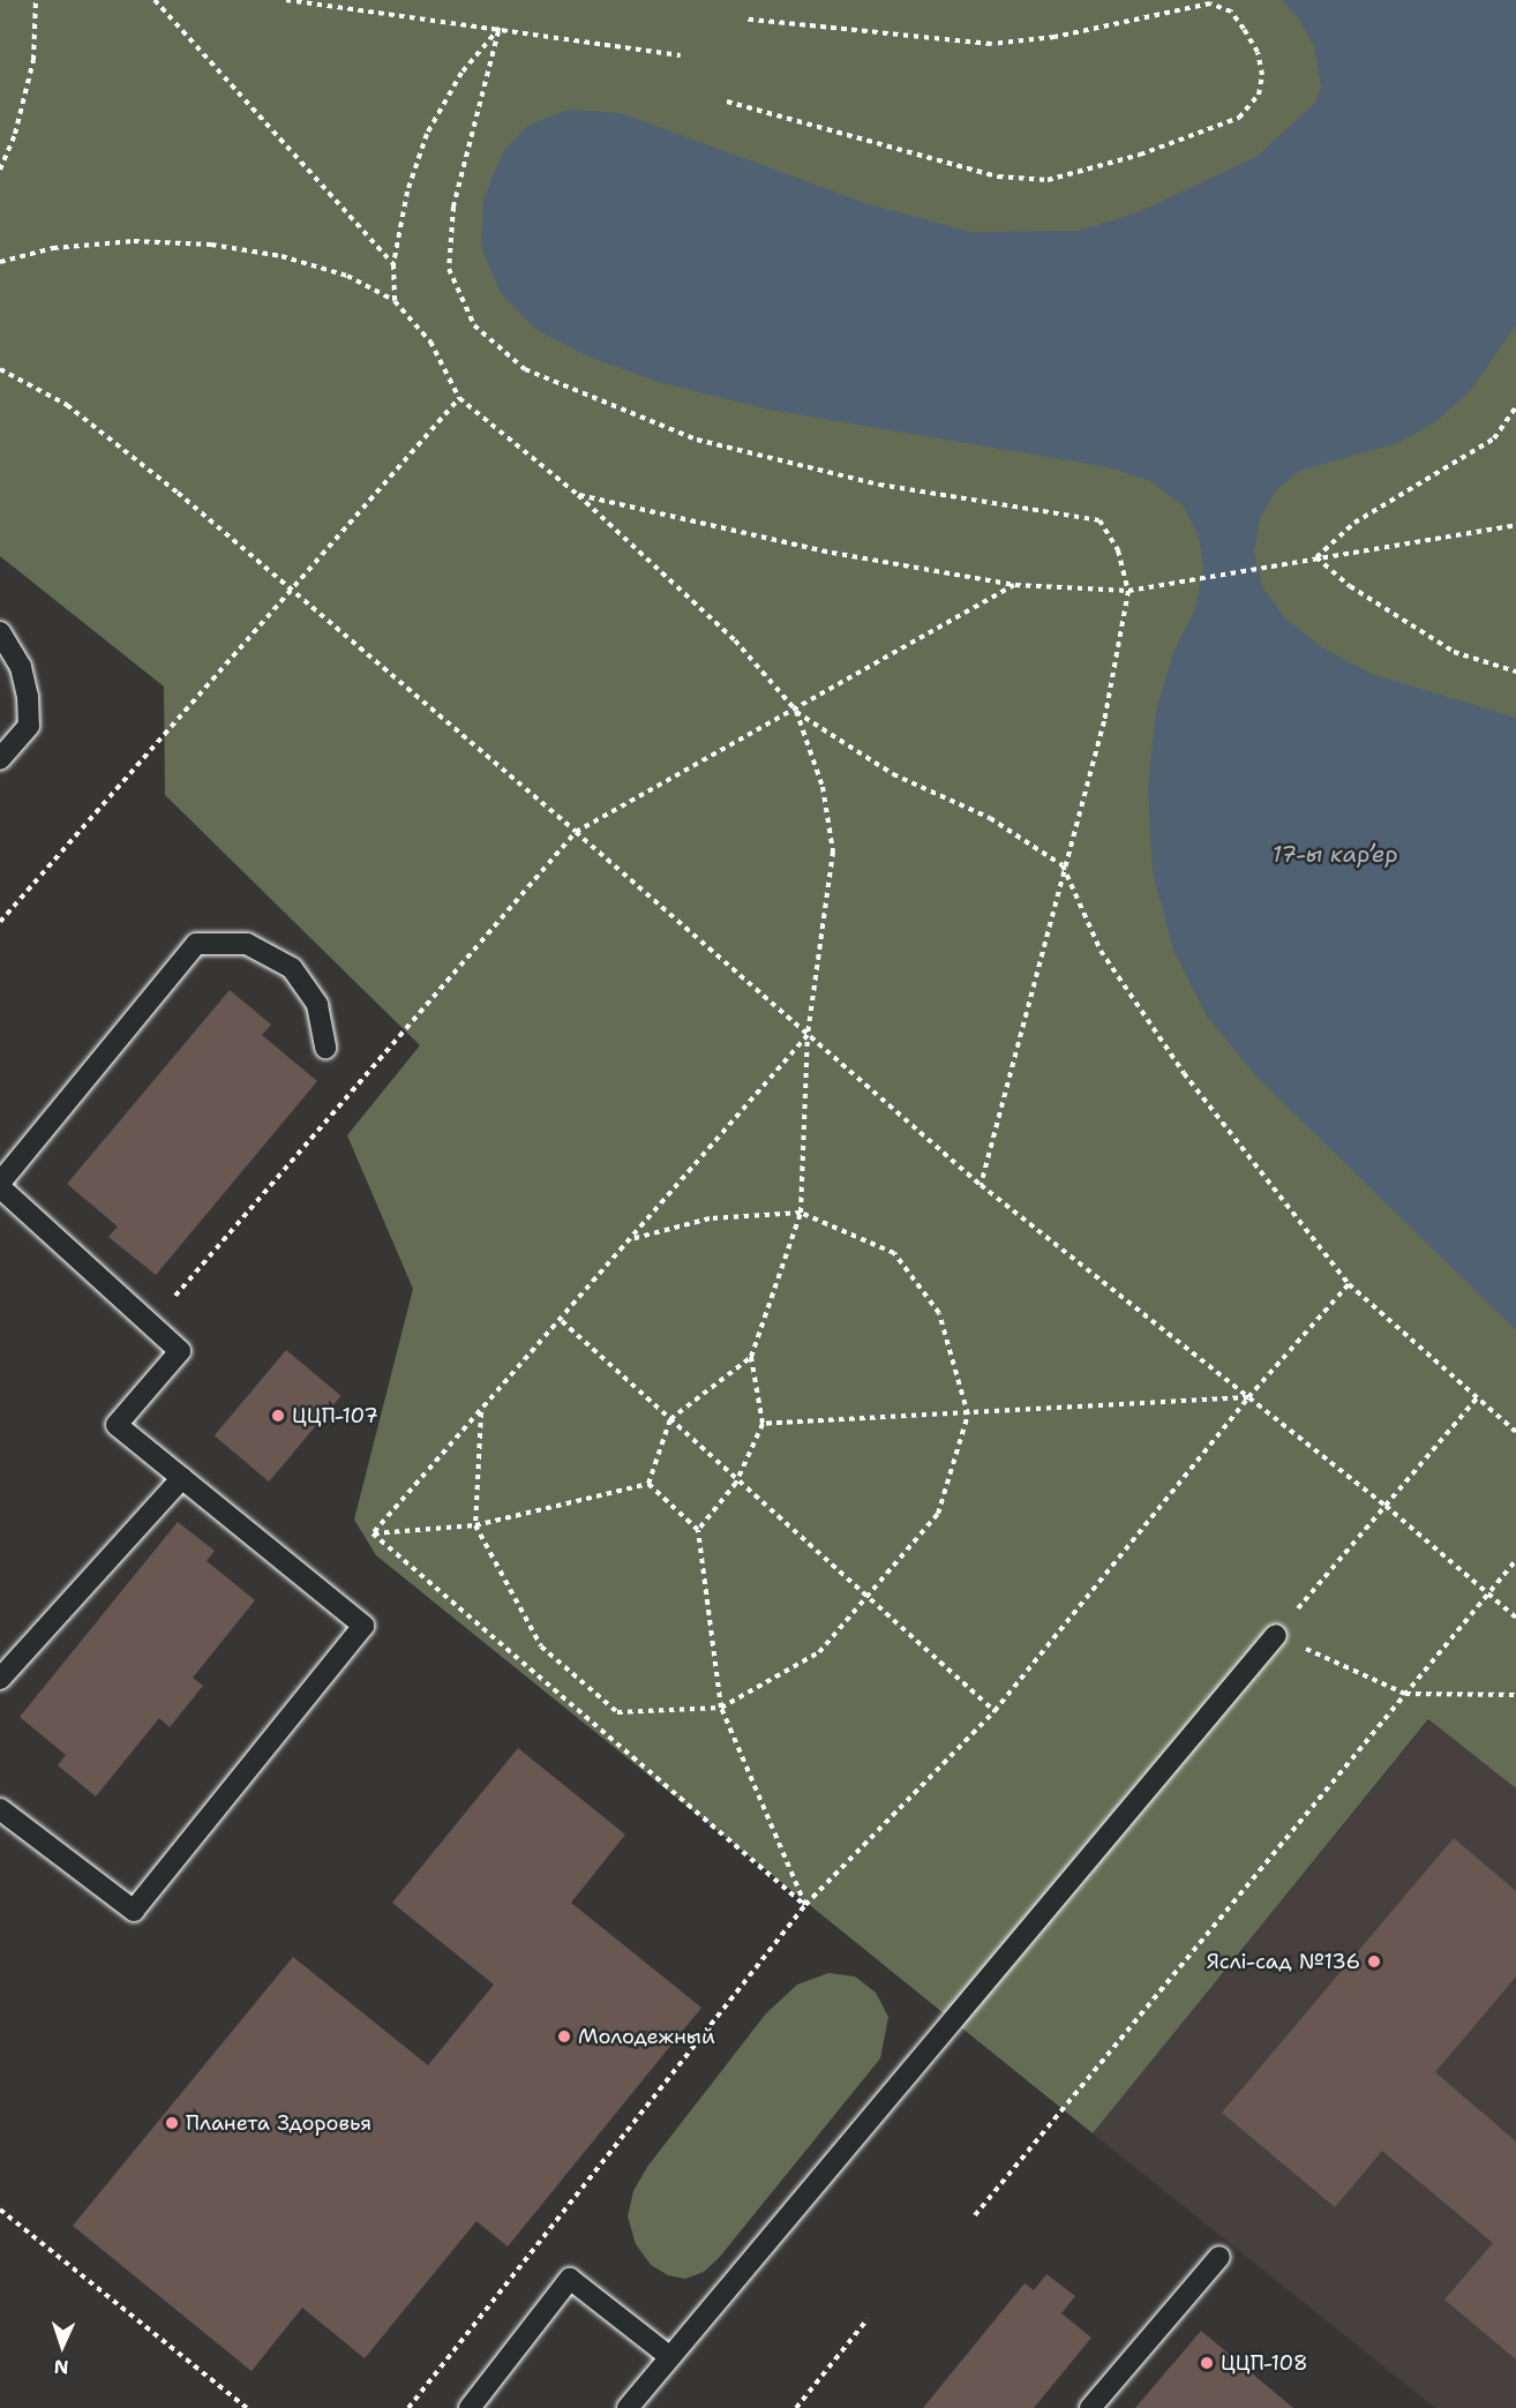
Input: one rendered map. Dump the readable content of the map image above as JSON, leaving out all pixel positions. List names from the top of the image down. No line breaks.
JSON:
{"water":["17-ы кар’ер"],"places":["ЦЦП-107","Яслі-сад №136","Молодежный","Планета Здоровья","ЦЦП-108"],"north":"bottom"}
